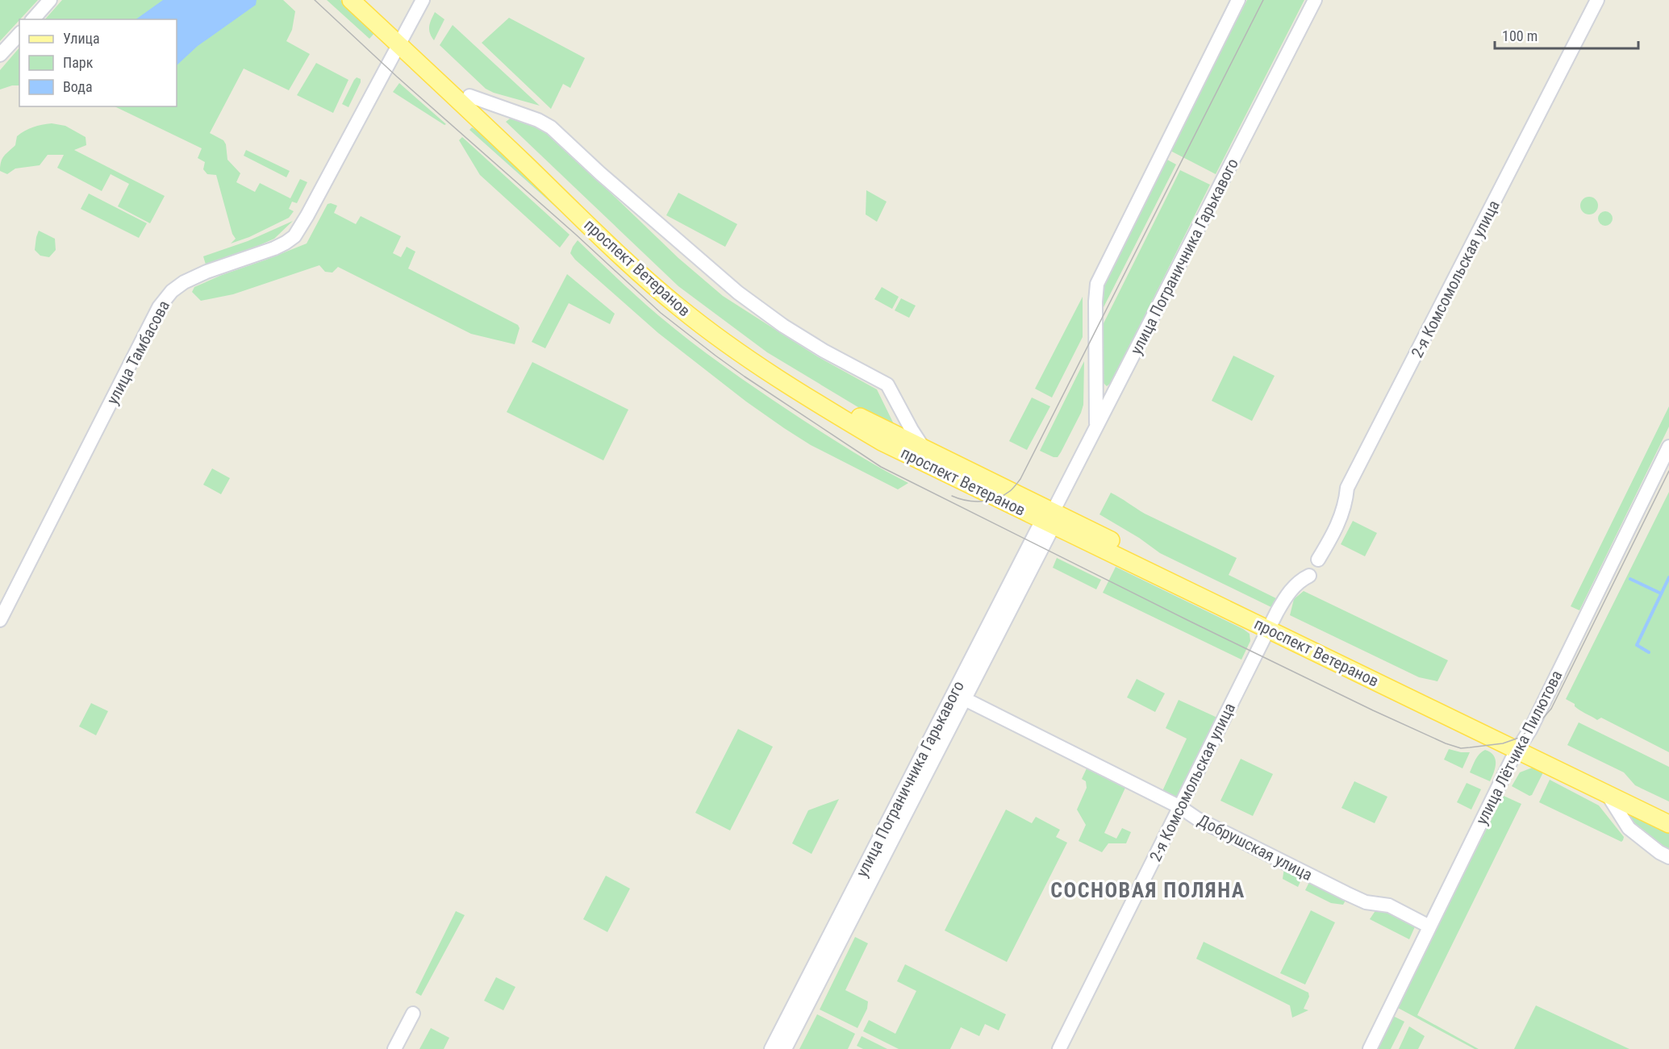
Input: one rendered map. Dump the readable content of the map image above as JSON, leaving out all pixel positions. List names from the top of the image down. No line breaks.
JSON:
{"streets":{"main road":["проспект Ветеранов"],"street":["улица Пограничника Гарькавого","2-я Комсомольская улица","улица Тамбасова","улица Лётчика Пилютова","Добрушская улица"]},"crossings":[["улица Пограничника Гарькавого","проспект Ветеранов"],["улица Пограничника Гарькавого","Добрушская улица"],["проспект Ветеранов","2-я Комсомольская улица"],["проспект Ветеранов","улица Тамбасова"],["проспект Ветеранов","улица Лётчика Пилютова"],["2-я Комсомольская улица","Добрушская улица"],["улица Лётчика Пилютова","Добрушская улица"]],"districts":["СОСНОВАЯ ПОЛЯНА"],"legend":["Улица","Парк","Вода"],"scale_bar":"100 m"}
